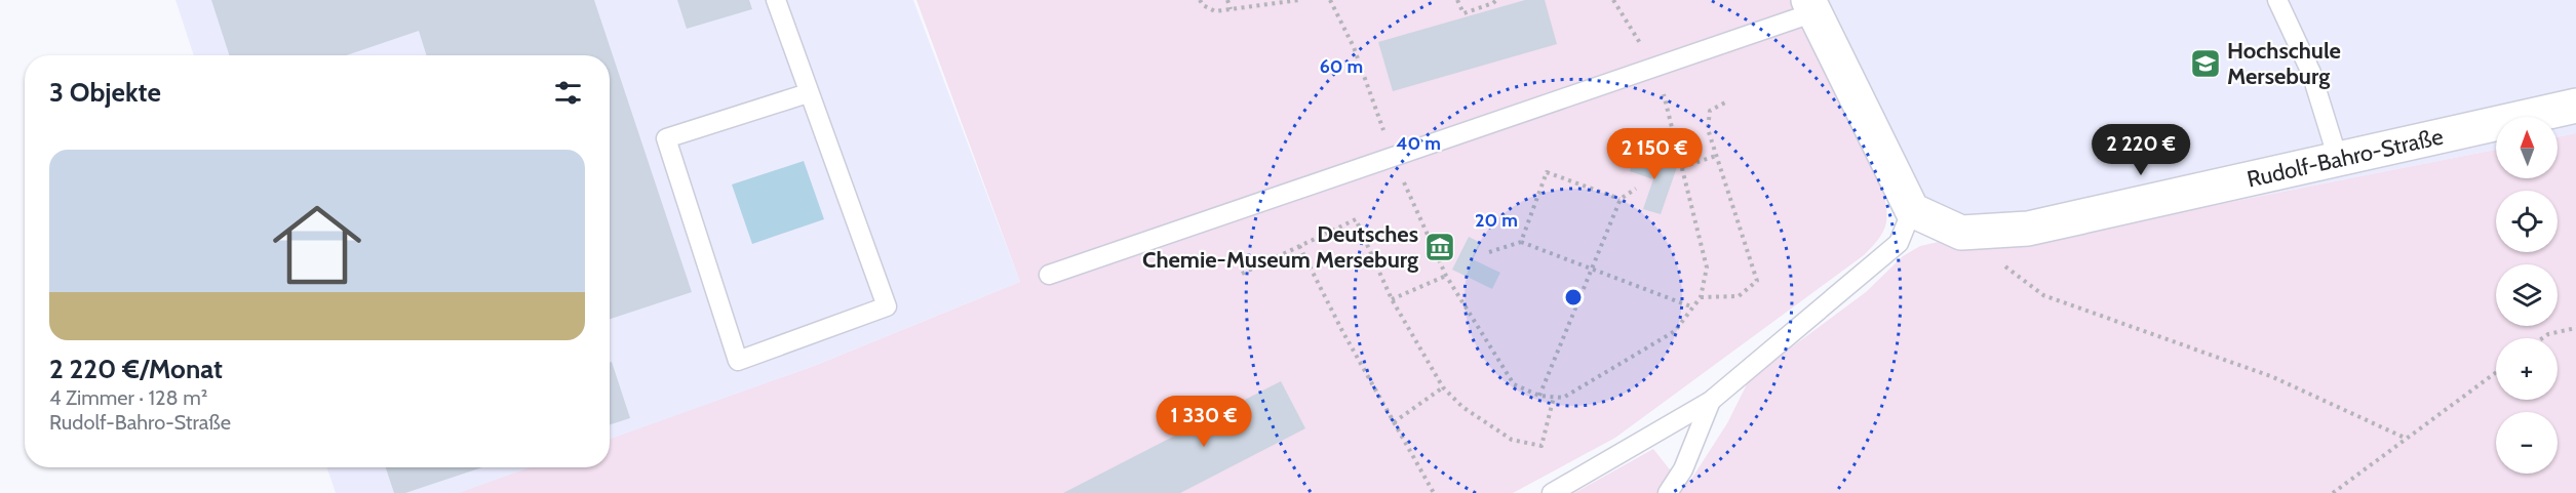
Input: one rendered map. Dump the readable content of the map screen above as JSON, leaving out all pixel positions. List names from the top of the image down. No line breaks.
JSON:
{"streets":{"street":["Rudolf-Bahro-Straße"]},"places":{"school or university":["Hochschule Merseburg"],"museum":["Deutsches Chemie-Museum Merseburg"]},"north":"top","page":{"heading":"3 Objekte","map_buttons":["+","−"],"price":["2 220 €","2 150 €","1 330 €"],"list":[{"name":"2 220 €/Monat","note":"4 Zimmer · 128 m² · Rudolf-Bahro-Straße"}]},"rings":["60 m","40 m","20 m"]}
